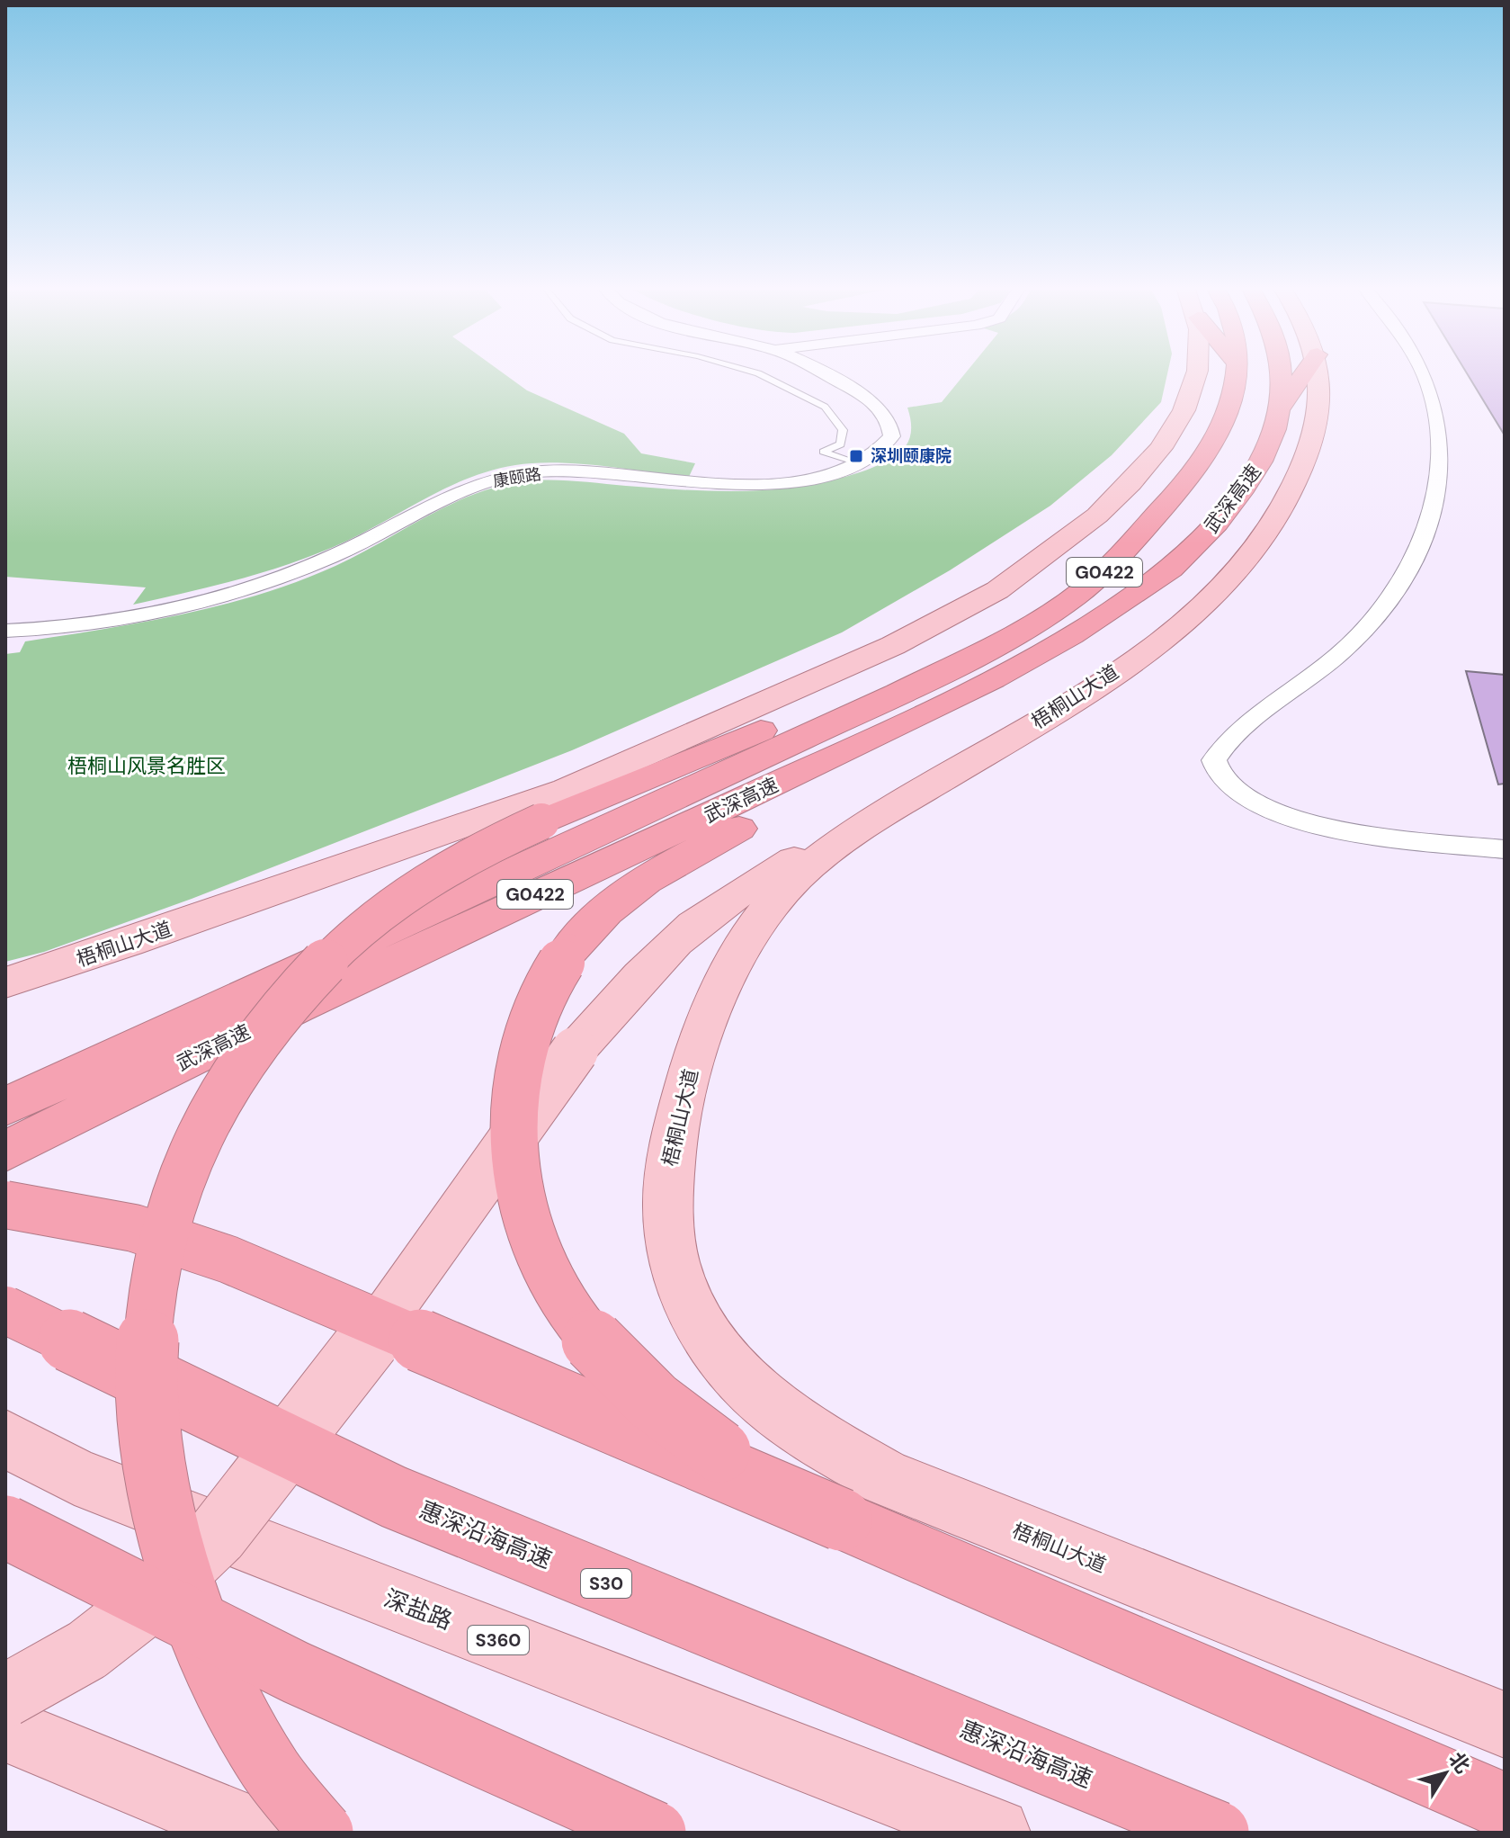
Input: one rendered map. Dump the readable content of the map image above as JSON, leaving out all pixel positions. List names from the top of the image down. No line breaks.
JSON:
{"streets":{"highway":["武深高速","G0422","惠深沿海高速","S30"],"main road":["梧桐山大道","深盐路","S360"],"street":["康颐路"]},"parks":["梧桐山风景名胜区"],"places":{"transit":["深圳颐康院"]},"north":"top right"}
